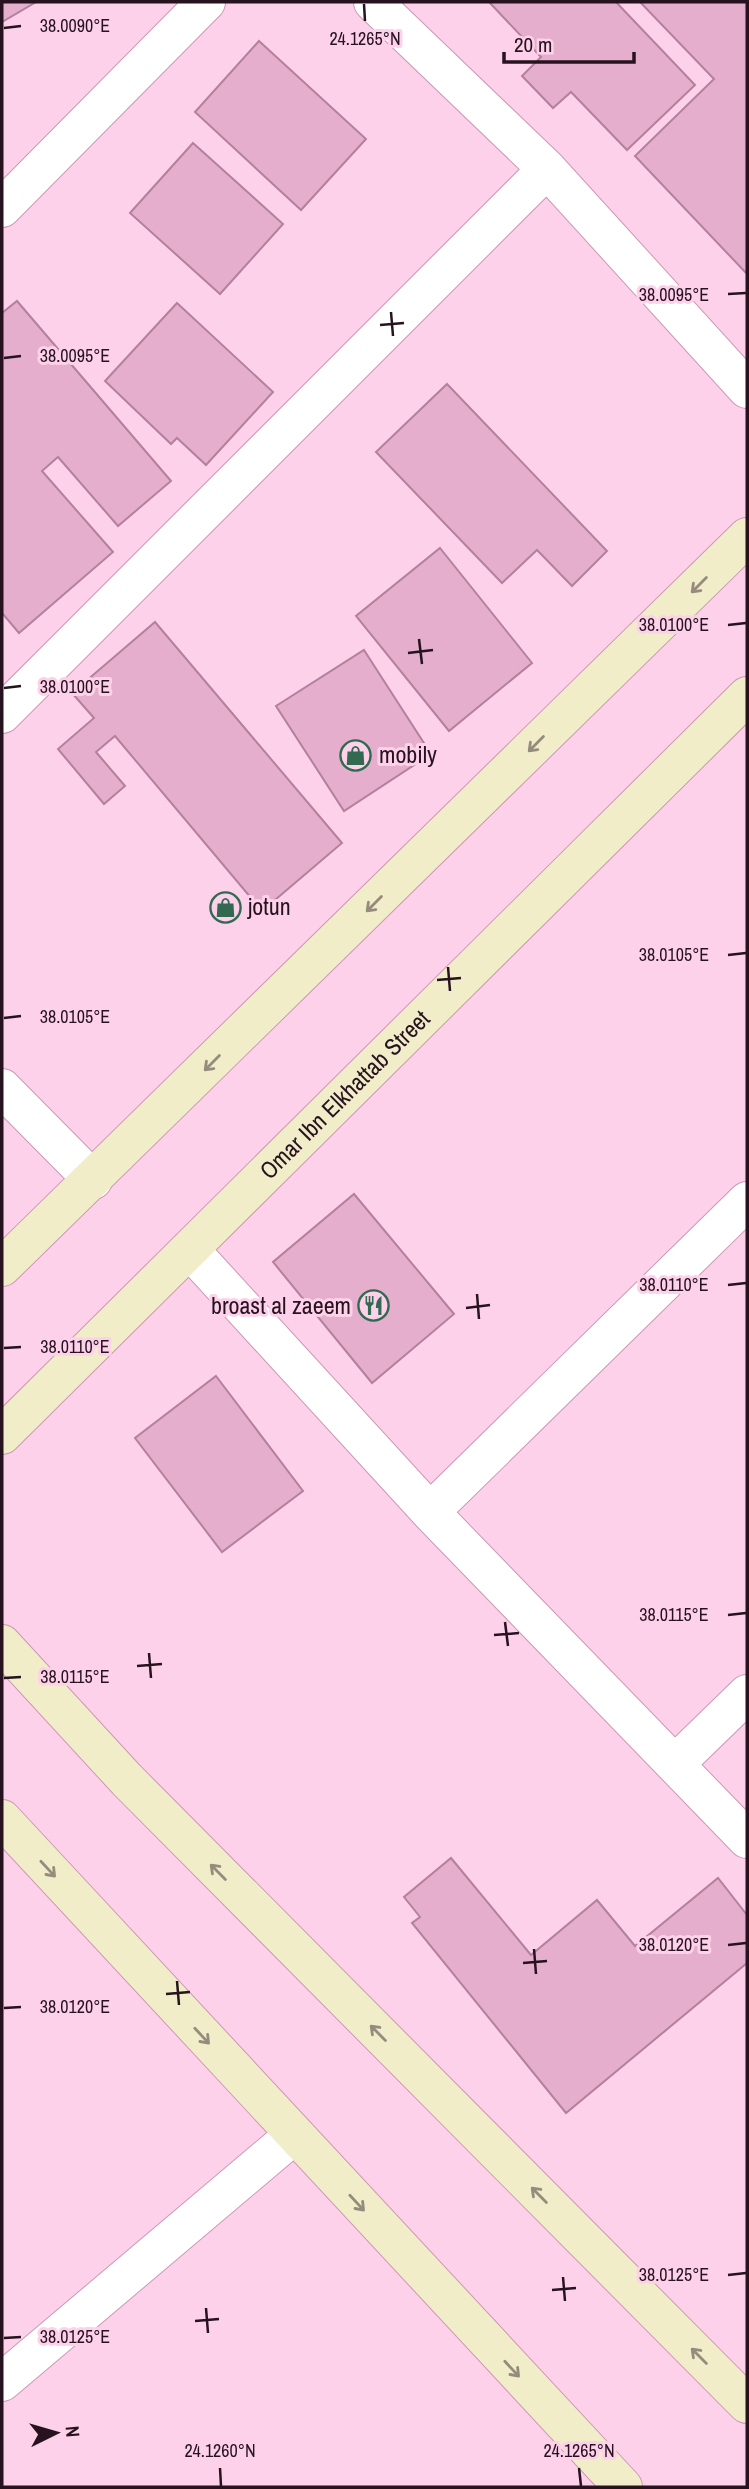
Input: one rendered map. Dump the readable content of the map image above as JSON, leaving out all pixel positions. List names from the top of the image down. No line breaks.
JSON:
{"streets":{"street":["Omar Ibn Elkhattab Street"]},"places":{"shop":["mobily","jotun"],"restaurant":["broast al zaeem"]},"scale_bar":"20 m","north":"right","coordinates":["38.0090°E","24.1265°N","38.0095°E","38.0100°E","38.0105°E","38.0110°E","38.0115°E","38.0120°E","38.0125°E","24.1260°N"]}
